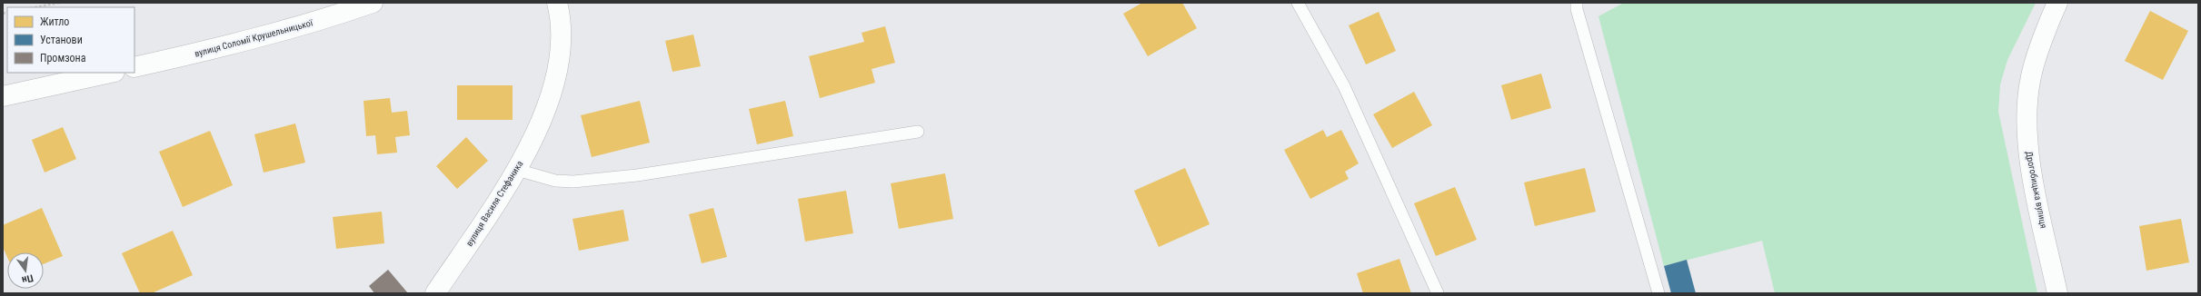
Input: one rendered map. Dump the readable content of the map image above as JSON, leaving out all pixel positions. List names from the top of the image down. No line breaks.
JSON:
{"streets":{"street":["вулиця Соломії Крушельницької","Дрогобицька вулиця","вулиця Василя Стефаника"]},"legend":["Житло","Установи","Промзона"],"north":"bottom"}
